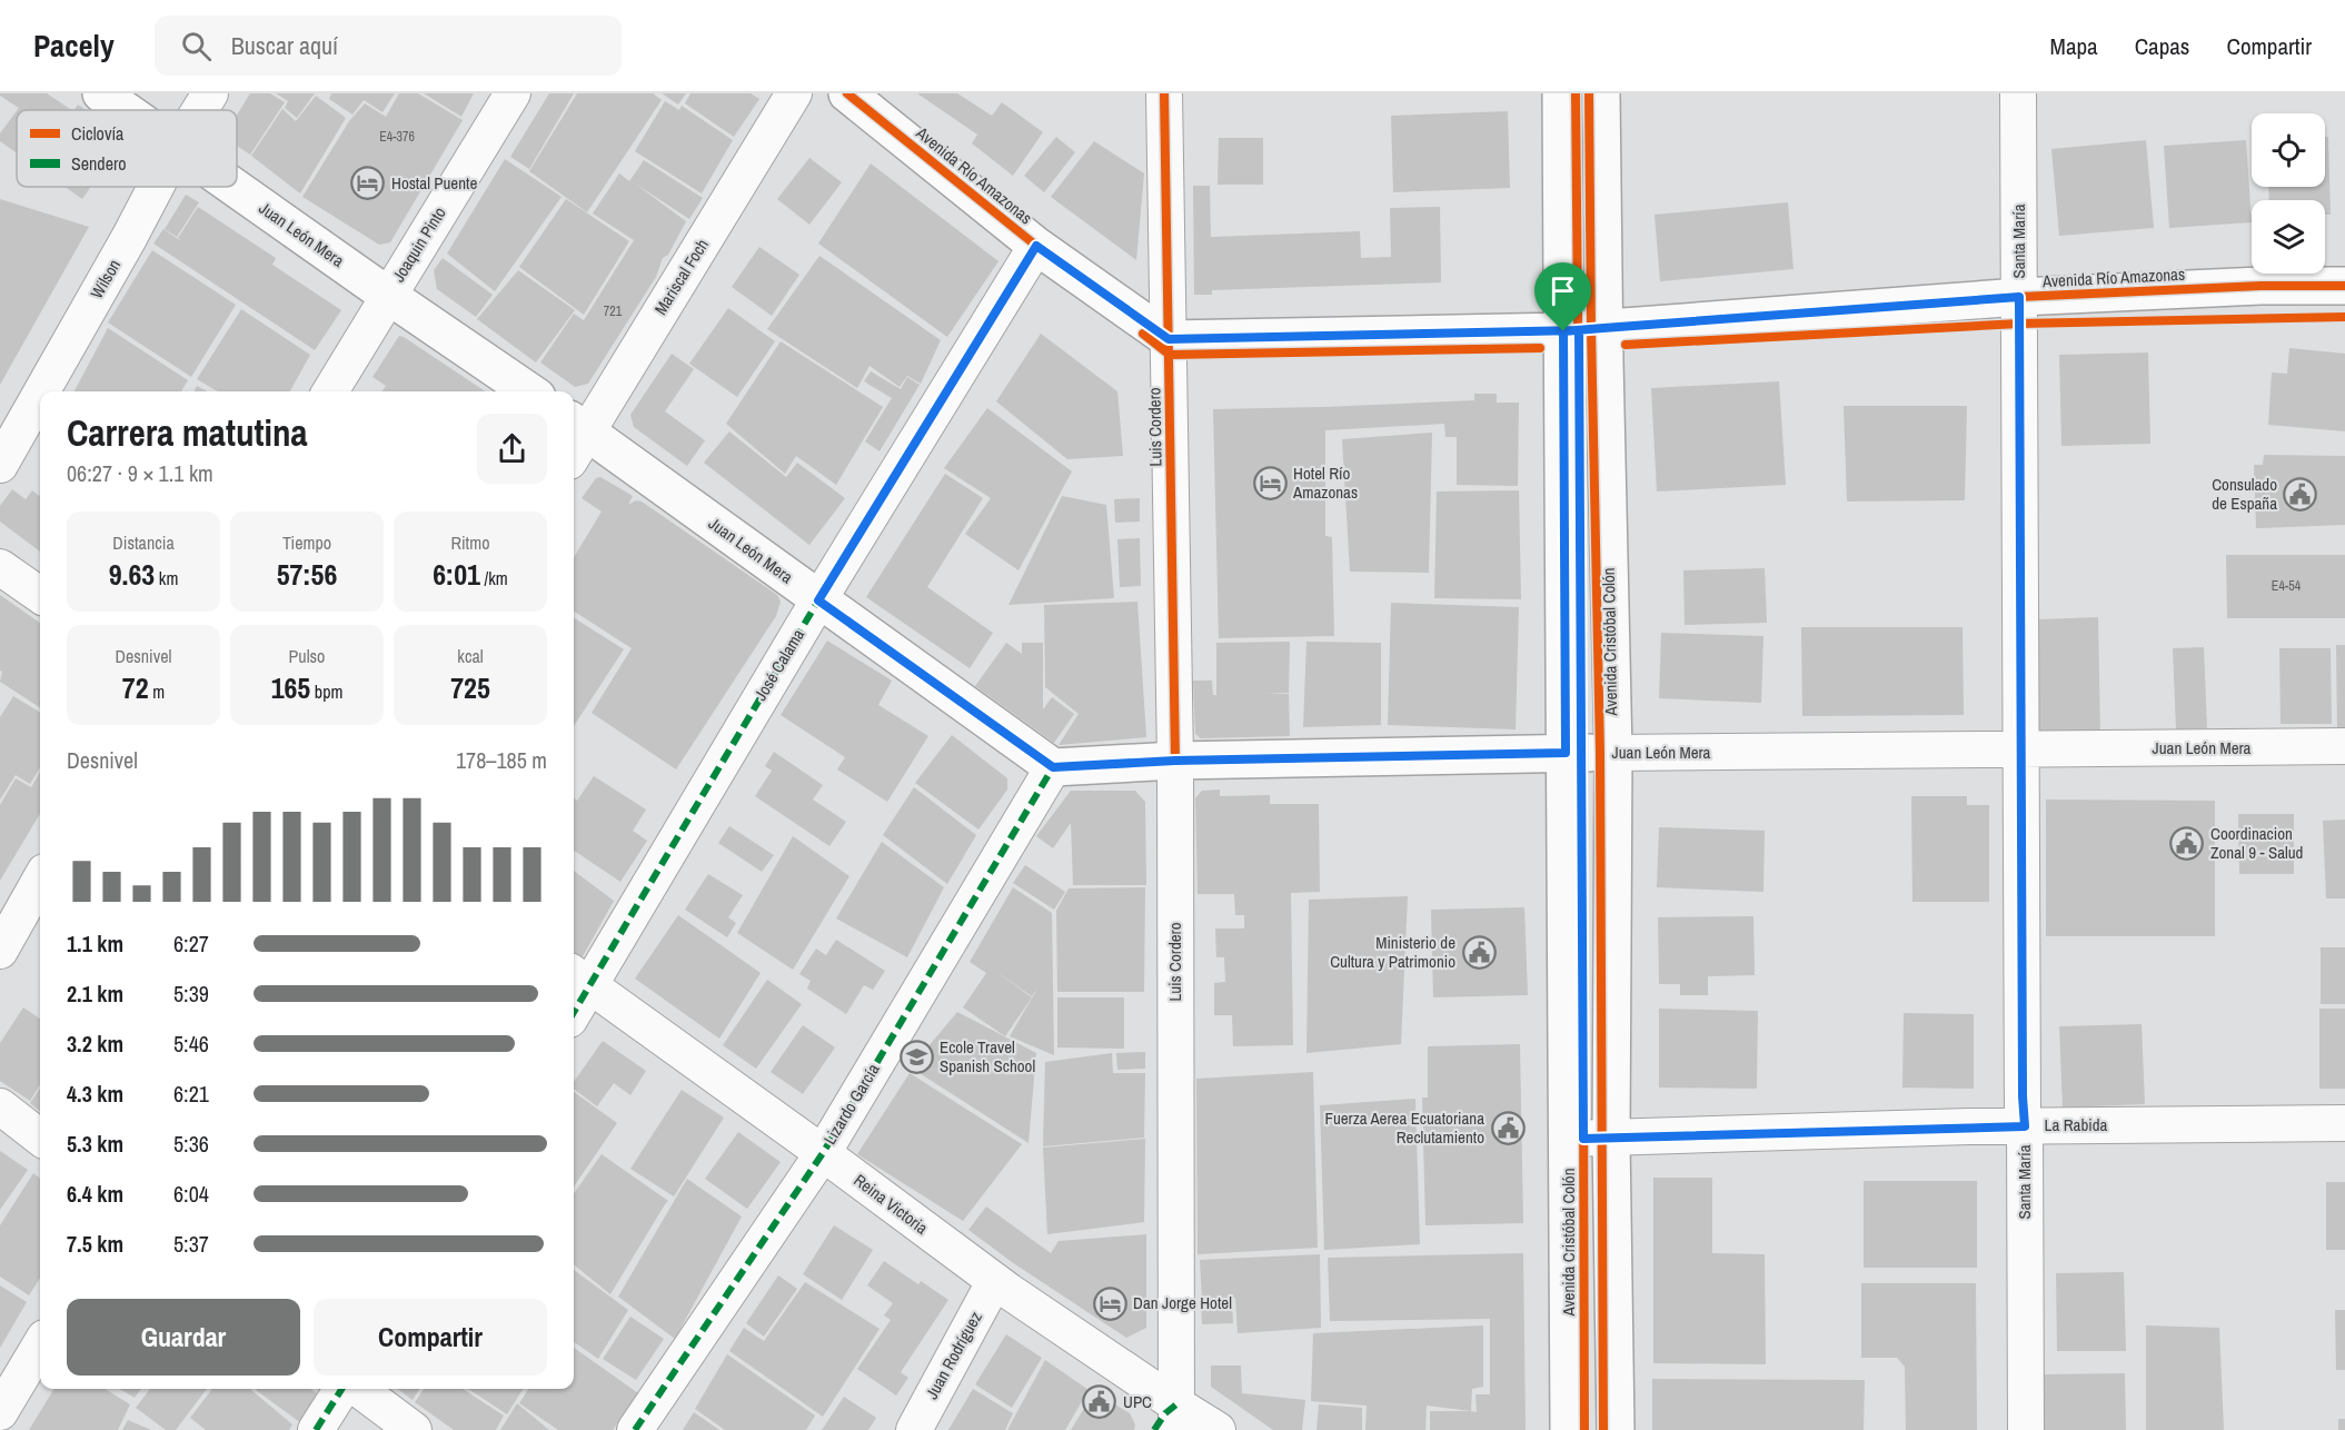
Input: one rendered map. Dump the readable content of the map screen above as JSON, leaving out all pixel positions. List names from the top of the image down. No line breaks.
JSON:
{"streets":{"street":["Avenida Río Amazonas","Juan León Mera","Santa María","Joaquin Pinto","Mariscal Foch","Wilson","Luis Cordero","Avenida Cristóbal Colón","José Calama","Lizardo García","La Rabida","Reina Victoria","Juan Rodríguez"]},"crossings":[["Avenida Río Amazonas","Santa María"],["Avenida Río Amazonas","Luis Cordero"],["Avenida Río Amazonas","Avenida Cristóbal Colón"],["Avenida Río Amazonas","José Calama"],["Juan León Mera","Santa María"],["Juan León Mera","Joaquin Pinto"],["Juan León Mera","Mariscal Foch"],["Juan León Mera","Luis Cordero"],["Juan León Mera","Avenida Cristóbal Colón"],["Juan León Mera","José Calama"],["Juan León Mera","Lizardo García"],["Santa María","La Rabida"],["Luis Cordero","Reina Victoria"],["Avenida Cristóbal Colón","La Rabida"],["José Calama","Reina Victoria"],["Lizardo García","Reina Victoria"],["Reina Victoria","Juan Rodríguez"]],"places":{"hotel":["Hostal Puente","Hotel Río Amazonas","Dan Jorge Hotel"],"public building":["Consulado de España","Coordinacion Zonal 9 - Salud","Ministerio de Cultura y Patrimonio","Fuerza Aerea Ecuatoriana Reclutamiento","UPC"],"school or university":["Ecole Travel Spanish School"]},"house_numbers":["E4-376","721","E4-54"],"legend":["Ciclovía","Sendero"],"page":{"header":"Pacely","search":"Buscar aquí","nav":["Mapa","Capas","Compartir"],"heading":["Carrera matutina","06:27 · 9 × 1.1 km"],"stats":[["Distancia","9.63 km"],["Tiempo","57:56"],["Ritmo","6:01 /km"],["Desnivel","72 m"],["Pulso","165 bpm"],["kcal","725"]],"chart":["Desnivel","178–185 m"],"list":[{"name":"1.1 km","note":"6:27"},{"name":"2.1 km","note":"5:39"},{"name":"3.2 km","note":"5:46"},{"name":"4.3 km","note":"6:21"},{"name":"5.3 km","note":"5:36"},{"name":"6.4 km","note":"6:04"},{"name":"7.5 km","note":"5:37"}],"buttons":["Guardar","Compartir"]}}
